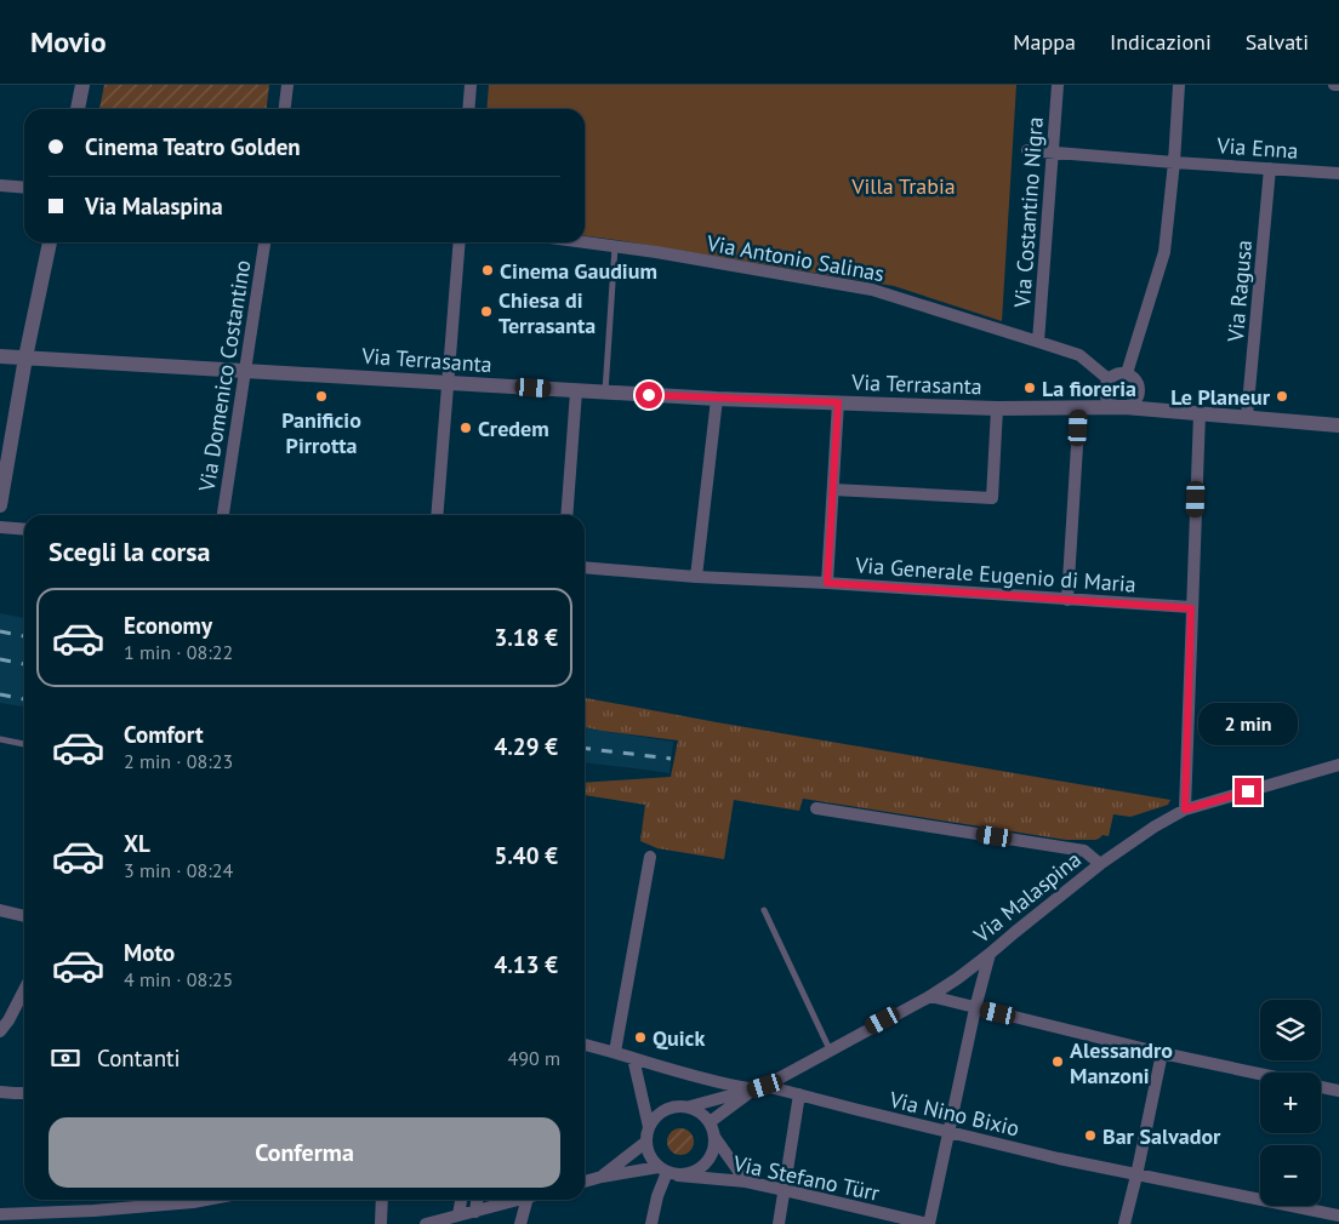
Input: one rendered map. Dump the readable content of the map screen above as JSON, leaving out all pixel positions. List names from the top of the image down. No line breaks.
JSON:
{"streets":{"street":["Via Enna","Via Costantino Nigra","Via Antonio Salinas","Via Ragusa","Via Terrasanta","Via Domenico Costantino","Via Generale Eugenio di Maria","Via Malaspina","Via Nino Bixio","Via Stefano Türr"]},"crossings":[["Via Enna","Via Costantino Nigra"],["Via Enna","Via Ragusa"],["Via Costantino Nigra","Via Antonio Salinas"],["Via Ragusa","Via Terrasanta"],["Via Terrasanta","Via Domenico Costantino"],["Via Malaspina","Via Nino Bixio"],["Via Malaspina","Via Stefano Türr"]],"parks":["Villa Trabia"],"places":["Cinema Gaudium","Chiesa di Terrasanta","La fioreria","Panificio Pirrotta","Le Planeur","Credem","Quick","Alessandro Manzoni","Bar Salvador"],"page":{"header":"Movio","nav":["Mappa","Indicazioni","Salvati"],"banner":["Cinema Teatro Golden","Via Malaspina"],"heading":"Scegli la corsa","list":[{"name":"Economy","note":"1 min · 08:22","value":"3.18 €"},{"name":"Comfort","note":"2 min · 08:23","value":"4.29 €"},{"name":"XL","note":"3 min · 08:24","value":"5.40 €"},{"name":"Moto","note":"4 min · 08:25","value":"4.13 €"}],"bubble":"2 min","map_buttons":["+","−"],"pay":["Contanti","490 m"],"buttons":"Conferma"}}
